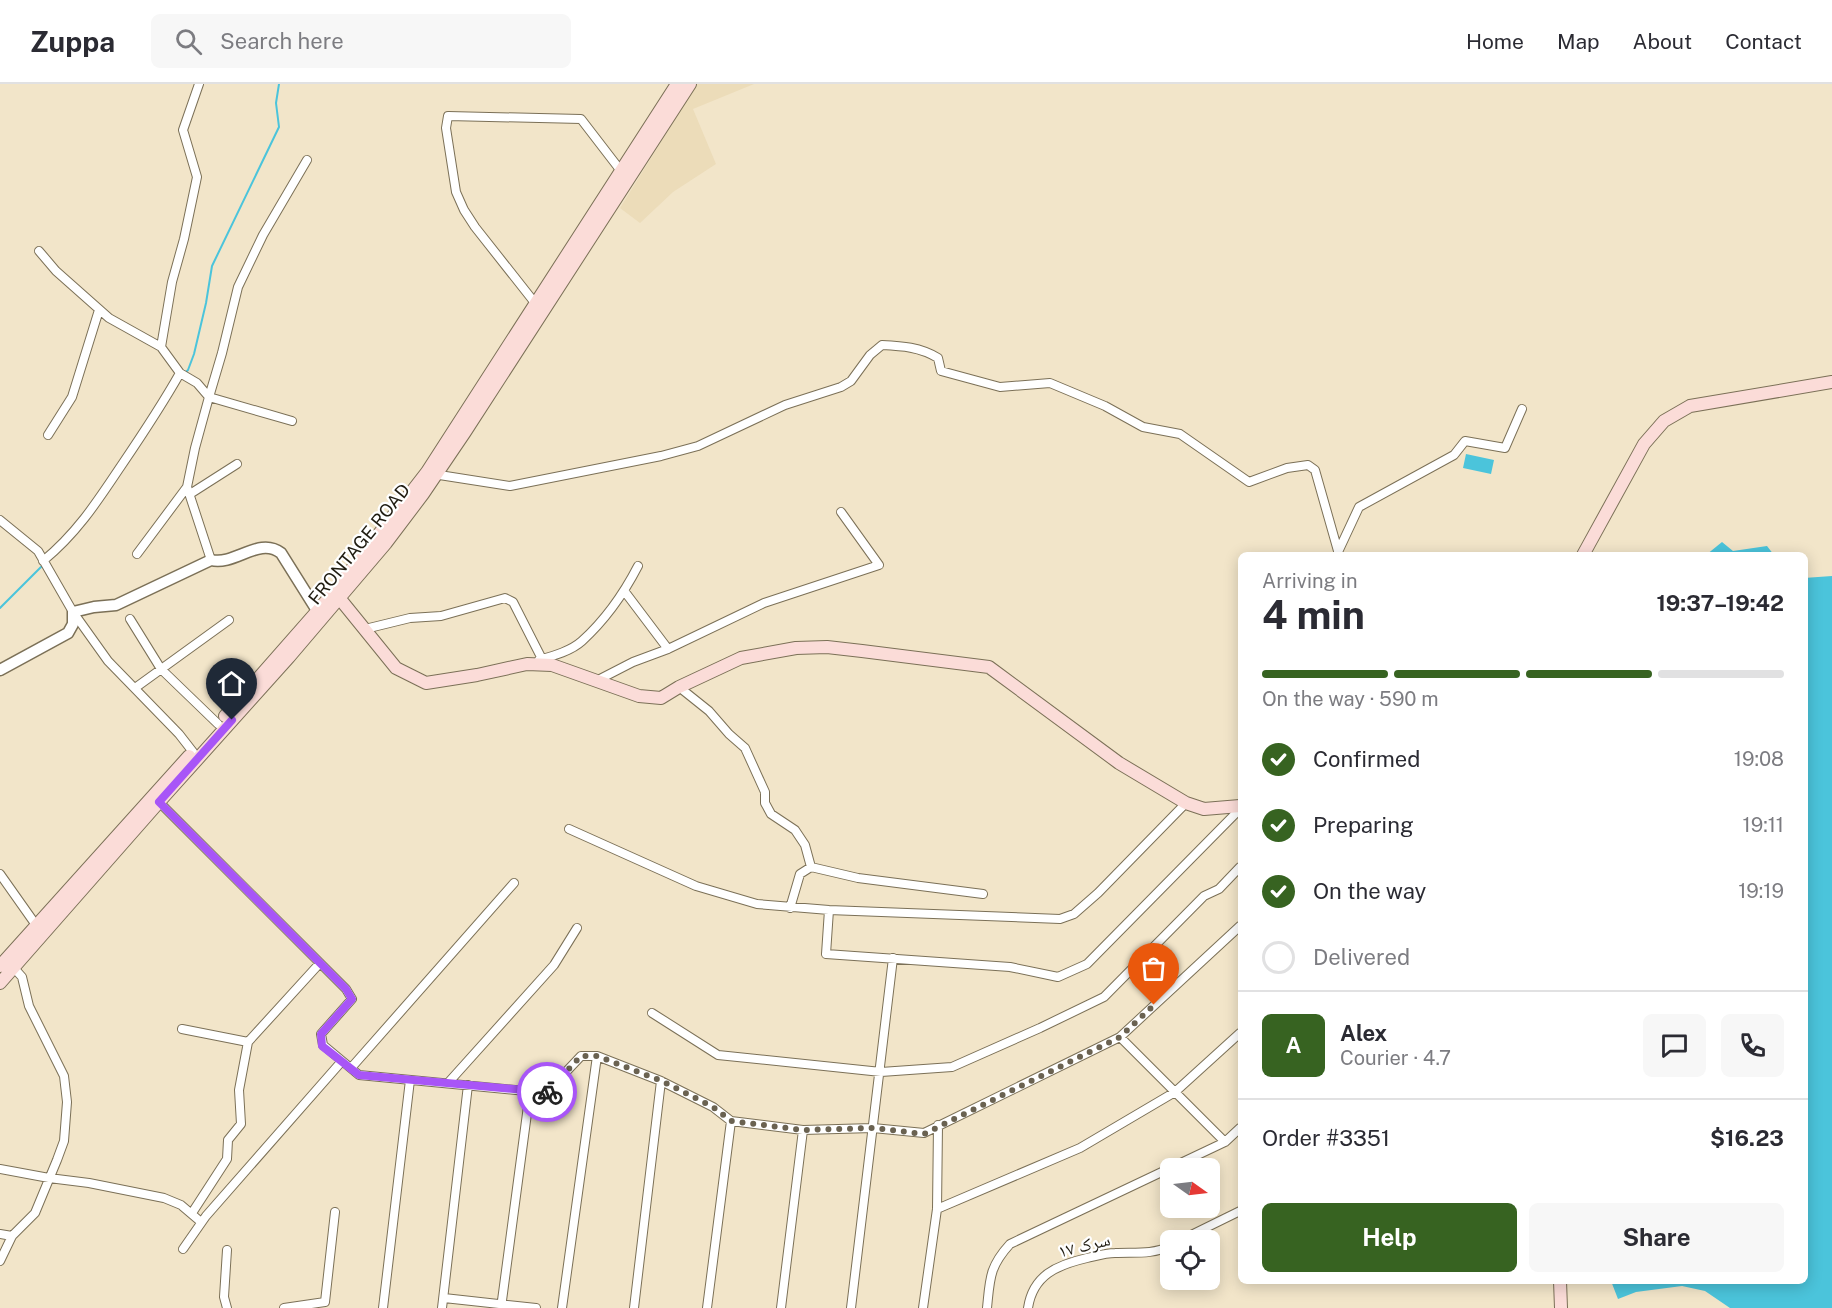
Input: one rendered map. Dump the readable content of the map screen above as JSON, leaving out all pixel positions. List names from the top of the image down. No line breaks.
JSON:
{"streets":{"main road":["FRONTAGE ROAD"],"street":["سرک ۱۷"]},"north":"right","page":{"header":"Zuppa","search":"Search here","nav":["Home","Map","About","Contact"],"heading":["4 min","Arriving in","19:37–19:42"],"panel":["Alex","Courier · 4.7","Order #3351","$16.23"],"bar":"On the way · 590 m","list":[["Confirmed","19:08"],["Preparing","19:11"],["On the way","19:19"],"Delivered"],"round":"A","buttons":["Help","Share"]}}
